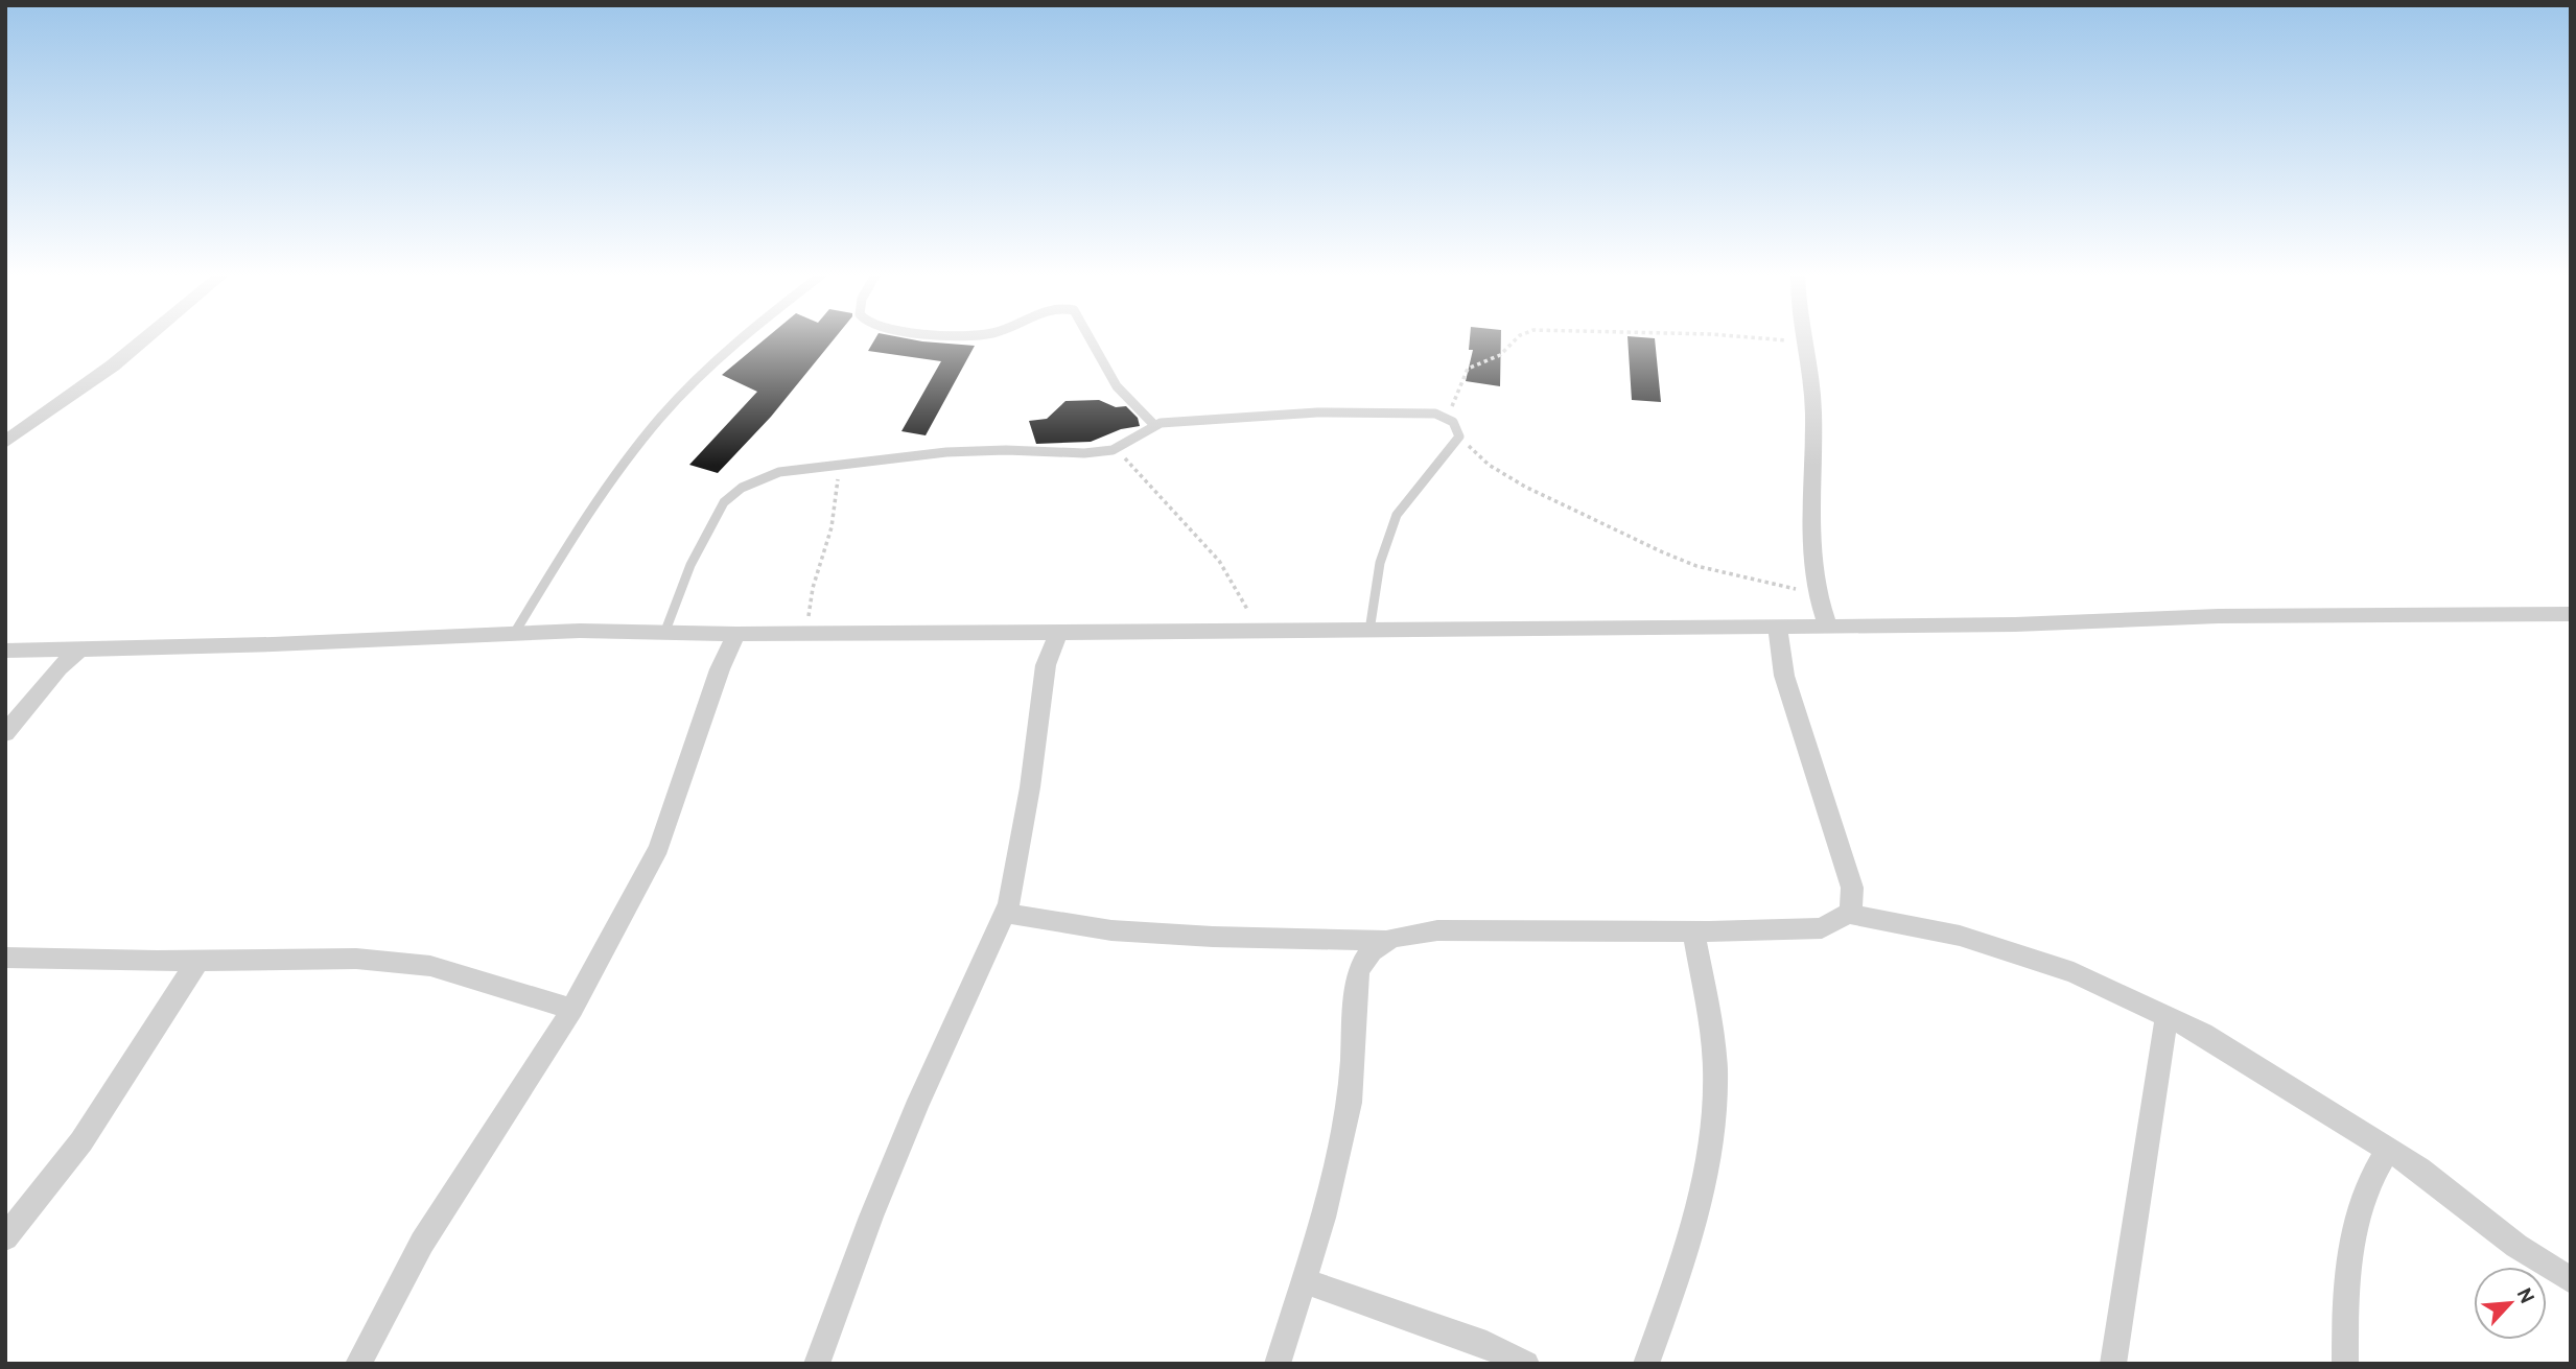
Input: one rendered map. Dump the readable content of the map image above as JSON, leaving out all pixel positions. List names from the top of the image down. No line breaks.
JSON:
{"north":"top right"}
